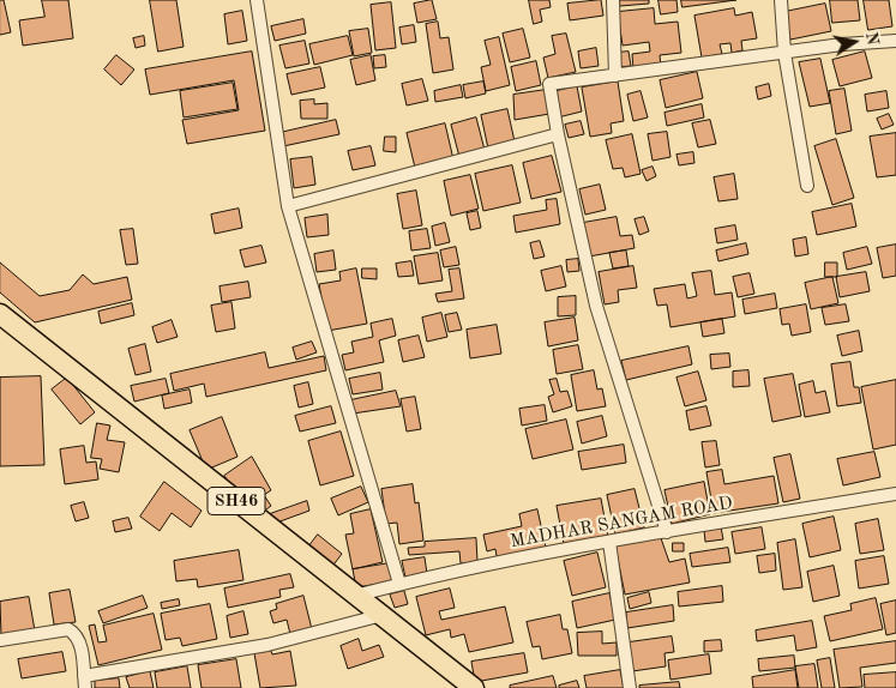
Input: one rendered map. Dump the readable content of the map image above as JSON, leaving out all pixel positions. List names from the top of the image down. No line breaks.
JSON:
{"streets":{"main road":["SH46"],"street":["MADHAR SANGAM ROAD"]},"crossings":[["SH46","MADHAR SANGAM ROAD"]],"north":"right"}
